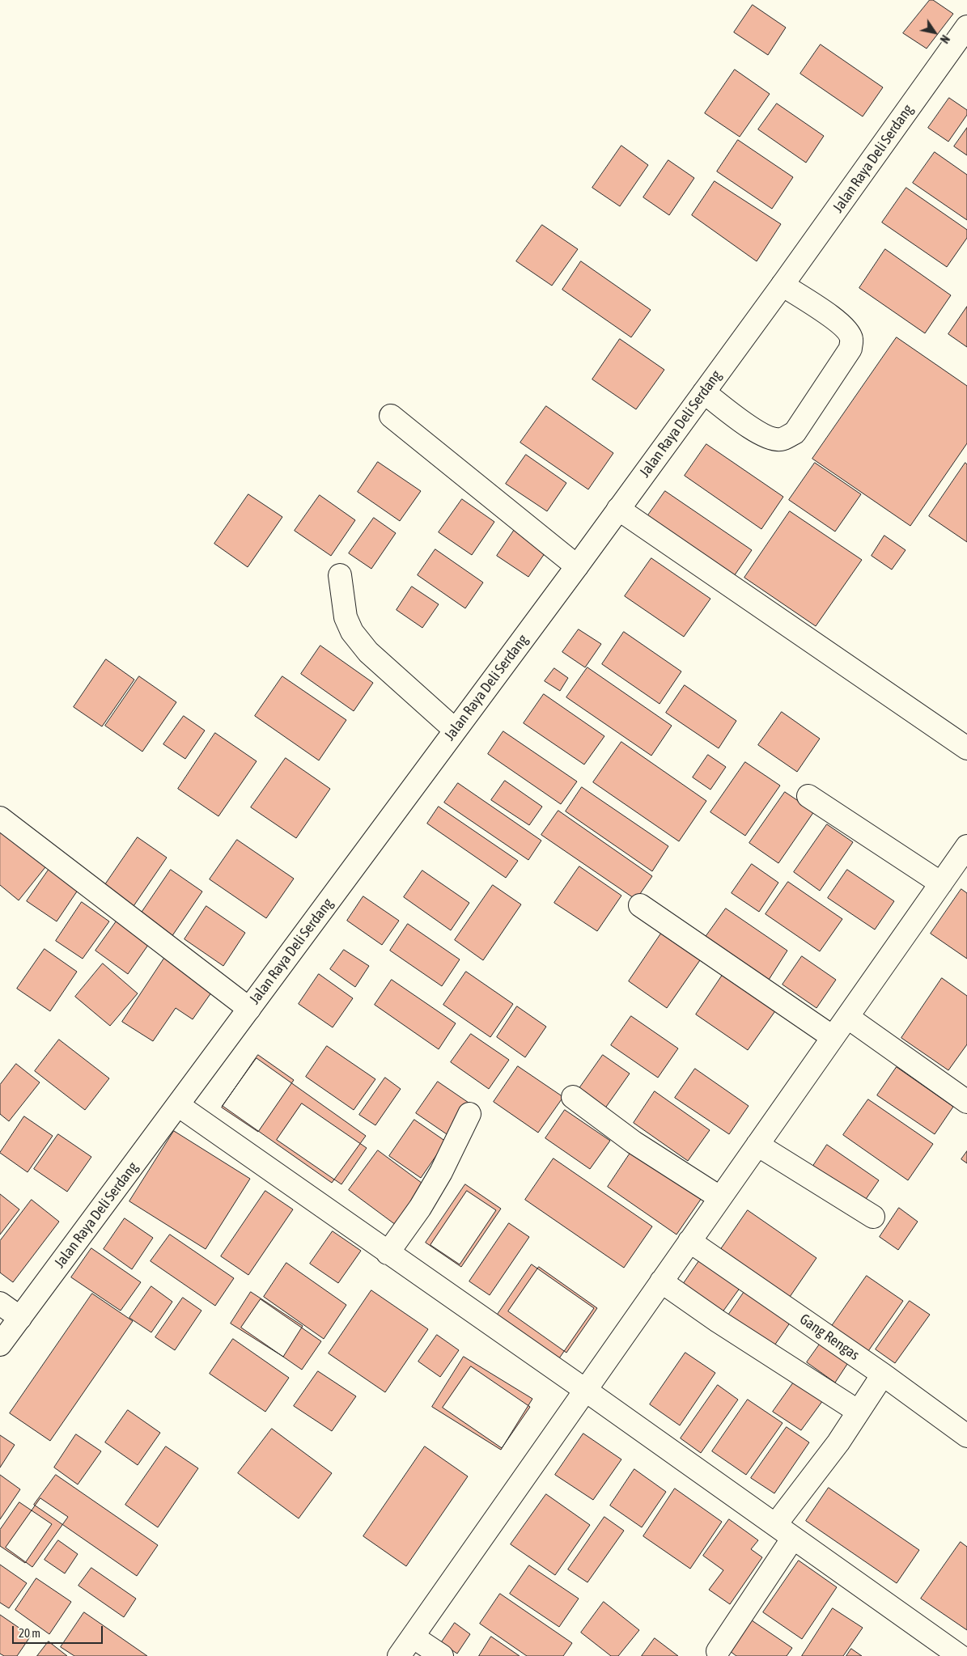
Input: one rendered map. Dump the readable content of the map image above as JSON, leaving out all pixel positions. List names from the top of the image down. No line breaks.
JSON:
{"streets":{"street":["Jalan Raya Deli Serdang","Gang Rengas"]},"scale_bar":"20 m","north":"bottom right"}
